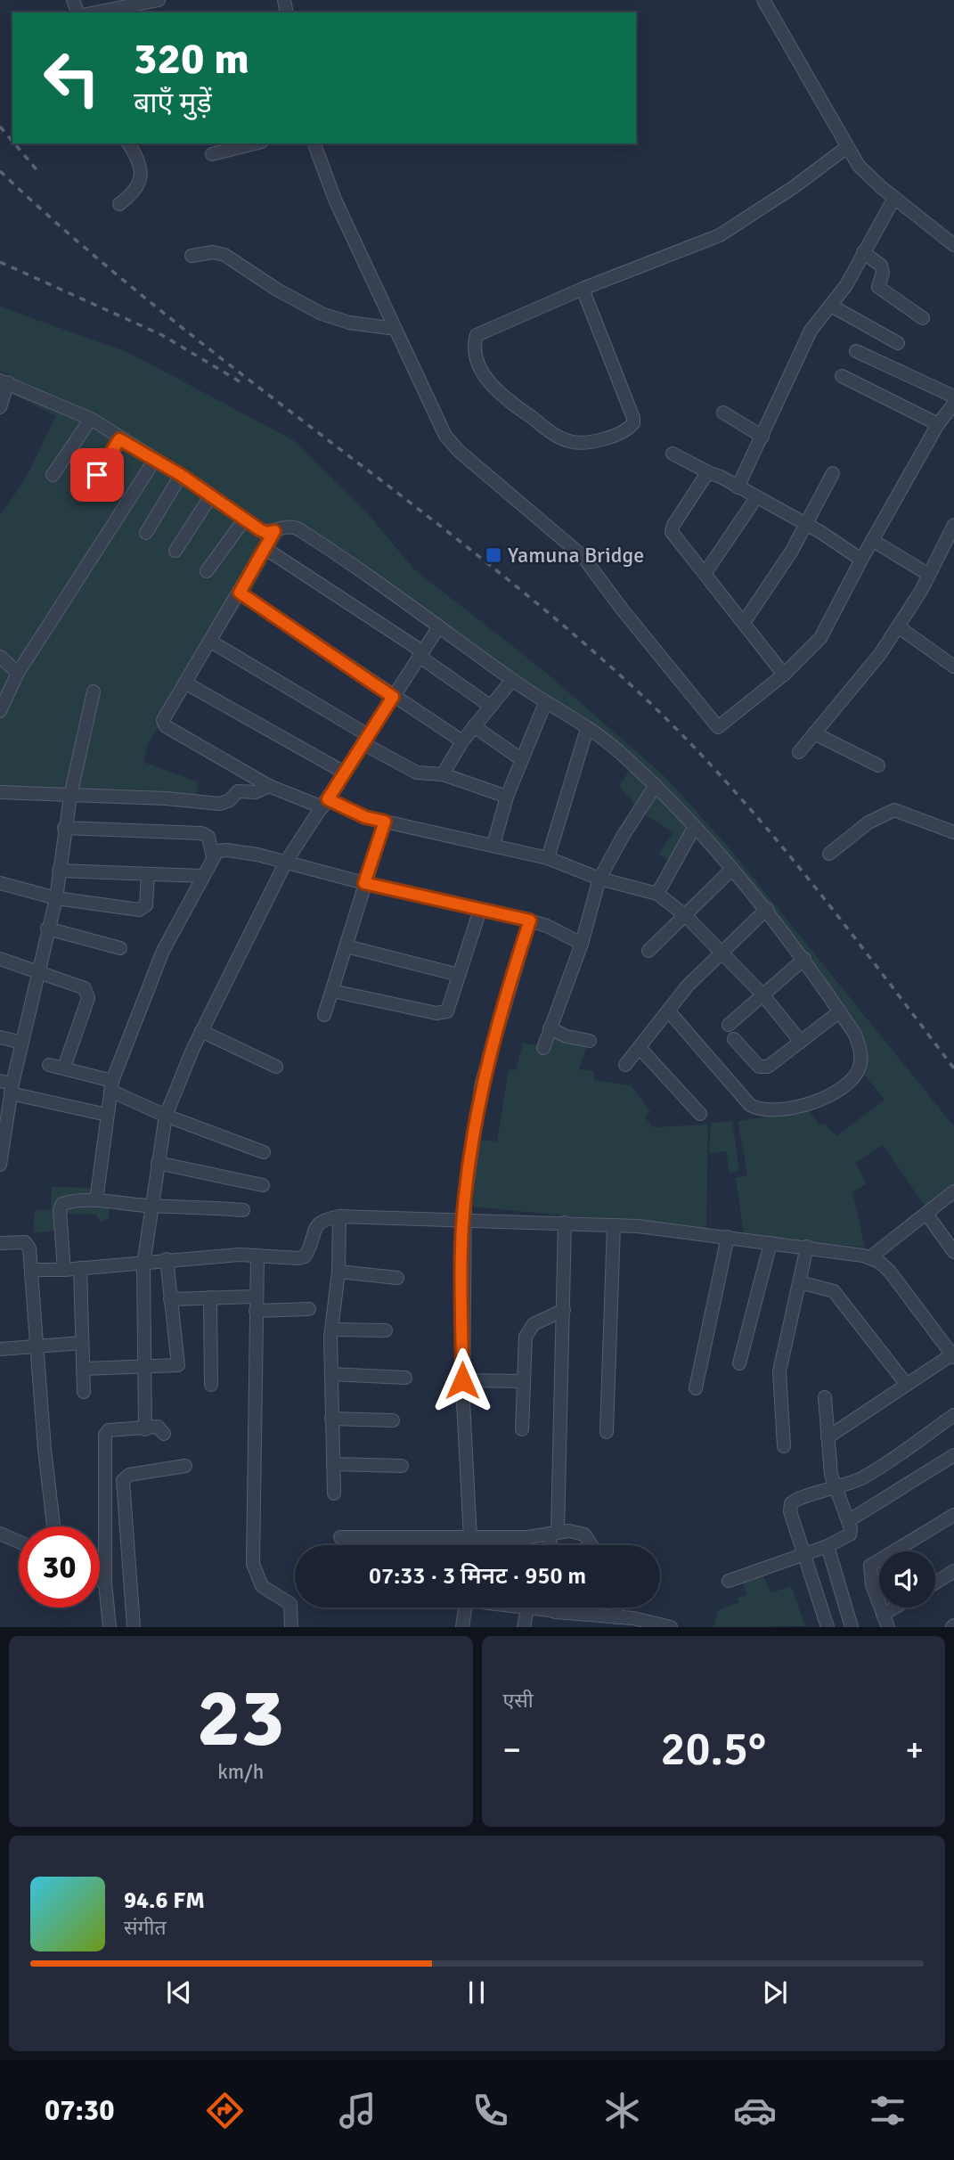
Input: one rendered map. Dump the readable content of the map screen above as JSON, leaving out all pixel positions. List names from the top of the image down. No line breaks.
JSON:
{"places":{"transit":["Yamuna Bridge"]},"page":{"turn":["320 m","बाएँ मुड़ें"],"limit":"30","trip":"07:33 · 3 मिनट · 950 m","tile":[["23","km/h"],"एसी"],"heat":["−","20.5°","+"],"song":["94.6 FM","संगीत"],"tabs":"07:30"}}
